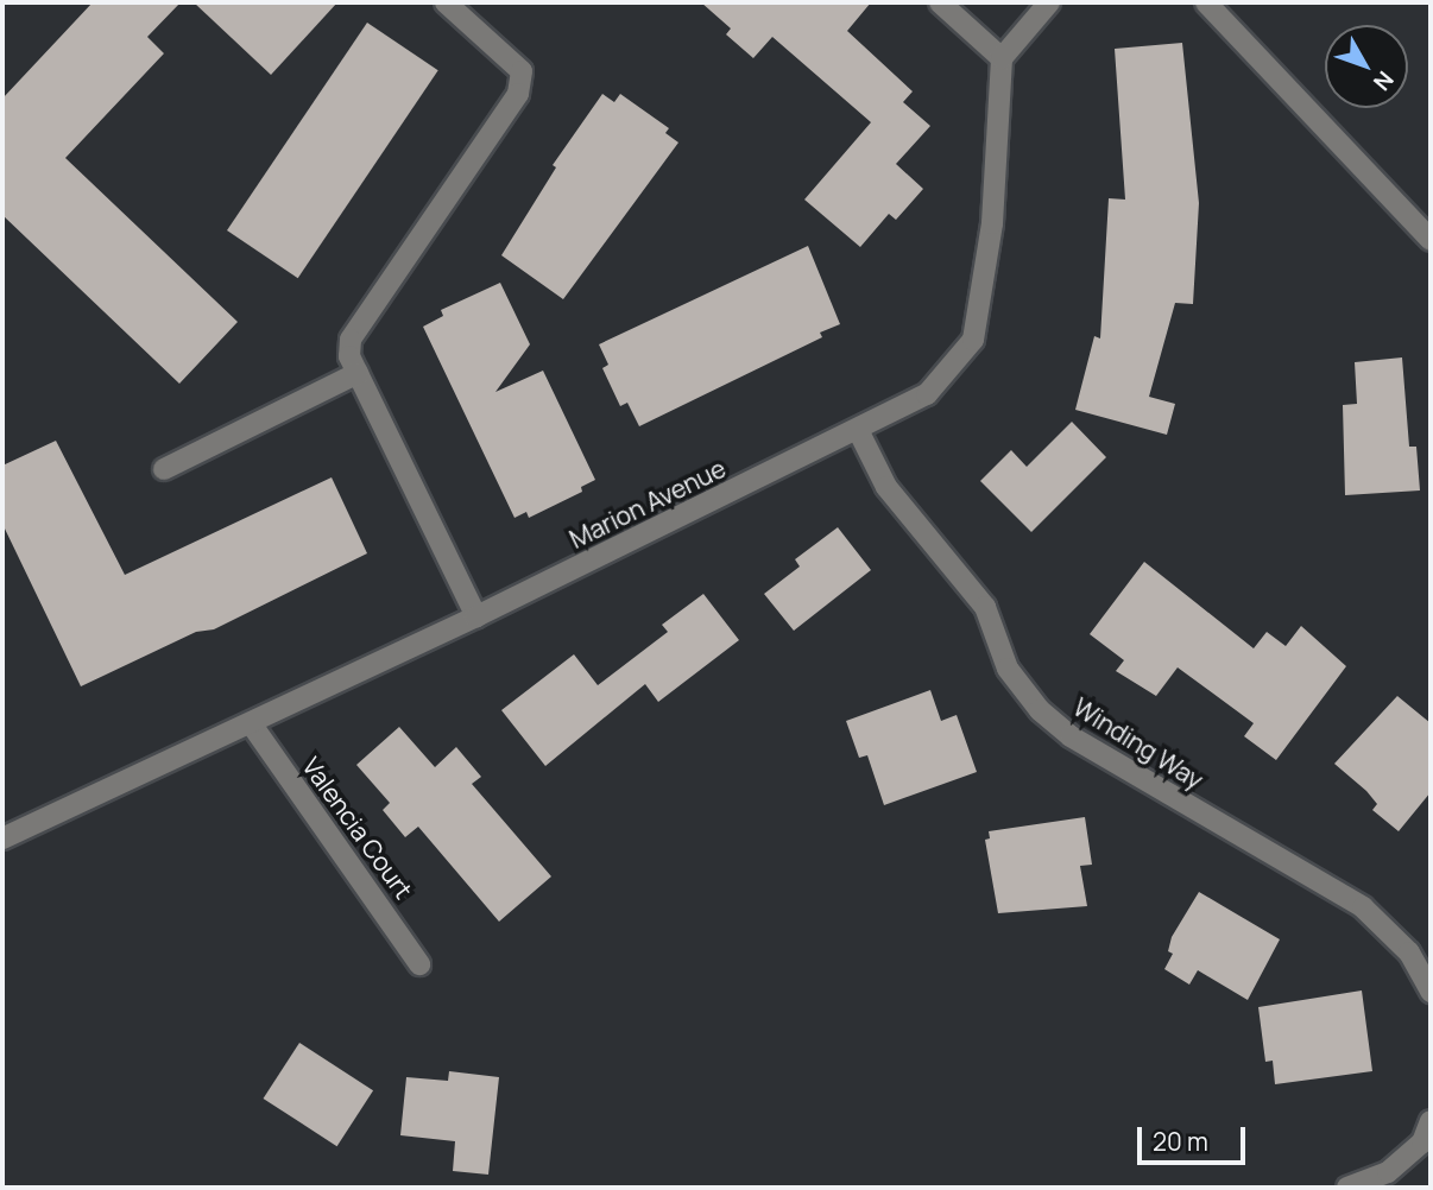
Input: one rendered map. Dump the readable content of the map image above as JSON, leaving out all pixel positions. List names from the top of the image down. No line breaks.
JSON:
{"streets":{"street":["Marion Avenue","Winding Way","Valencia Court"]},"crossings":[["Marion Avenue","Winding Way"],["Marion Avenue","Valencia Court"]],"scale_bar":"20 m","north":"bottom right"}
